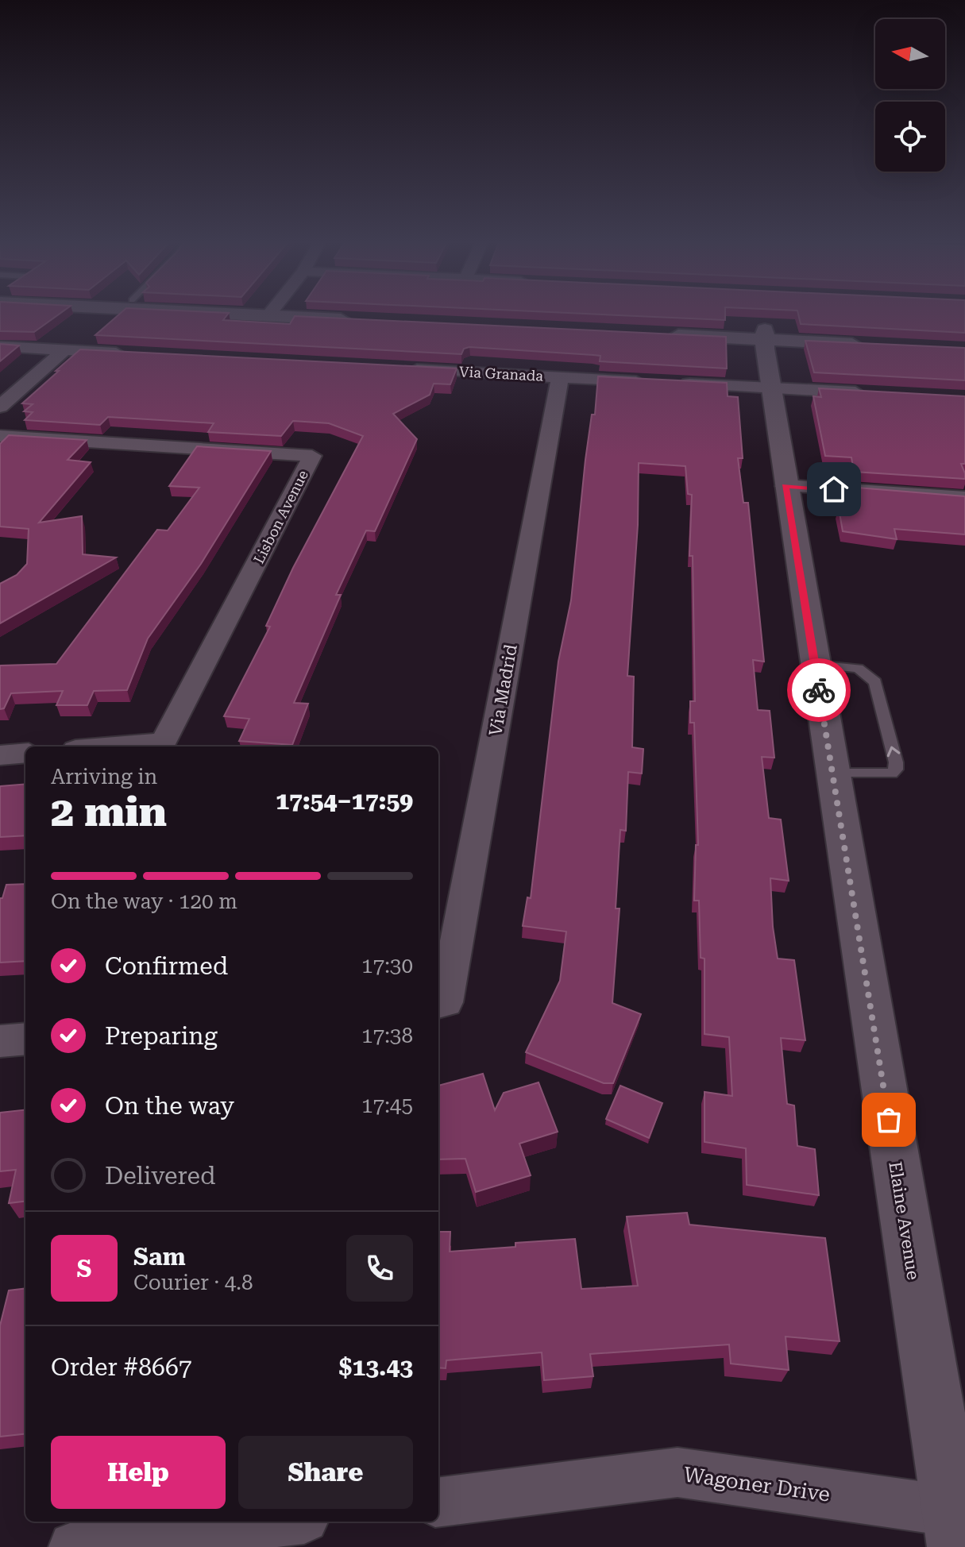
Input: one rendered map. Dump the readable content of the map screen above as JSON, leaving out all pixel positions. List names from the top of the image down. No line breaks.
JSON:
{"streets":{"street":["Via Granada","Lisbon Avenue","Via Madrid","Elaine Avenue","Wagoner Drive"]},"crossings":[["Via Granada","Via Madrid"],["Via Granada","Elaine Avenue"],["Elaine Avenue","Wagoner Drive"]],"north":"left","page":{"heading":["2 min","Arriving in","17:54–17:59"],"panel":["Sam","Courier · 4.8","Order #8667","$13.43"],"bar":"On the way · 120 m","list":[["Confirmed","17:30"],["Preparing","17:38"],["On the way","17:45"],"Delivered"],"round":"S","buttons":["Help","Share"]}}
